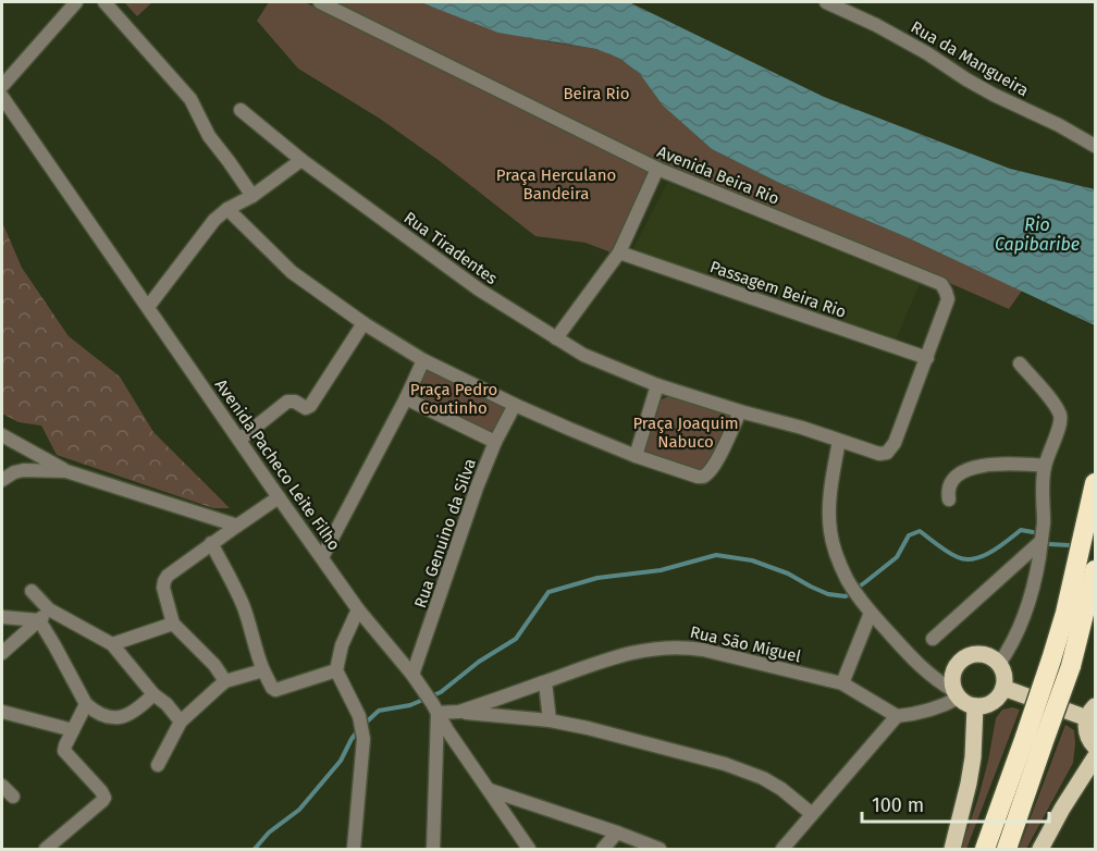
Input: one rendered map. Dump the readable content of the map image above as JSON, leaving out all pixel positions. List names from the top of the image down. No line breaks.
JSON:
{"streets":{"street":["Rua da Mangueira","Avenida Beira Rio","Rua Tiradentes","Passagem Beira Rio","Avenida Pacheco Leite Filho","Rua Genuino da Silva","Rua São Miguel"]},"crossings":[["Avenida Beira Rio","Passagem Beira Rio"],["Avenida Pacheco Leite Filho","Rua Genuino da Silva"],["Avenida Pacheco Leite Filho","Rua São Miguel"]],"water":["Rio Capibaribe"],"parks":["Beira Rio","Praça Herculano Bandeira","Praça Pedro Coutinho","Praça Joaquim Nabuco"],"scale_bar":"100 m"}
